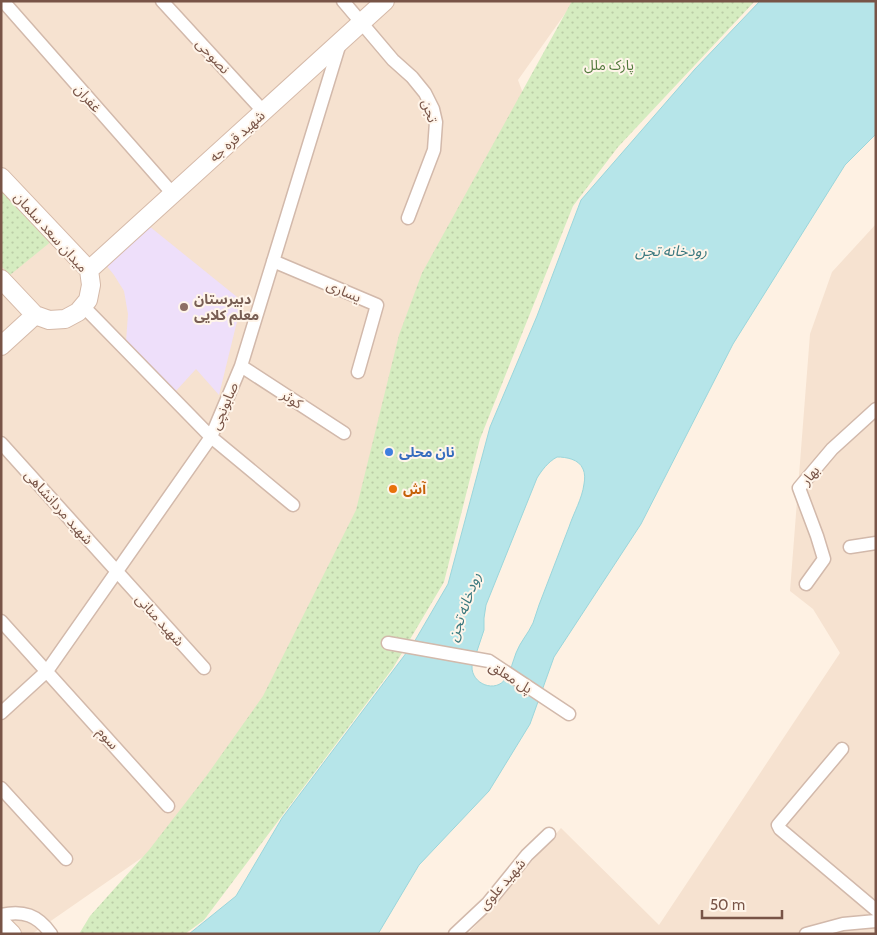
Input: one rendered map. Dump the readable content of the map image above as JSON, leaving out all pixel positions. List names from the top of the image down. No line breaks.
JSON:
{"streets":{"street":["نصوحی","غفران","تجن","شهید قره جه","میدان سعد سلمان","یساری","کوثر","صابونچی","بهار","شهید مردانشاهی","شهید منانی","پل معلق","سوم","شهید علوی"]},"crossings":[["نصوحی","شهید قره جه"],["غفران","شهید قره جه"],["تجن","شهید قره جه"],["شهید قره جه","میدان سعد سلمان"],["شهید قره جه","صابونچی"],["یساری","صابونچی"],["کوثر","صابونچی"],["صابونچی","شهید مردانشاهی"],["صابونچی","شهید منانی"],["صابونچی","سوم"],["شهید مردانشاهی","شهید منانی"]],"water":["رودخانه تجن"],"parks":["پارک ملل"],"places":["دبیرستان معلم کلایی","نان محلی","آش"],"scale_bar":"50 m"}
